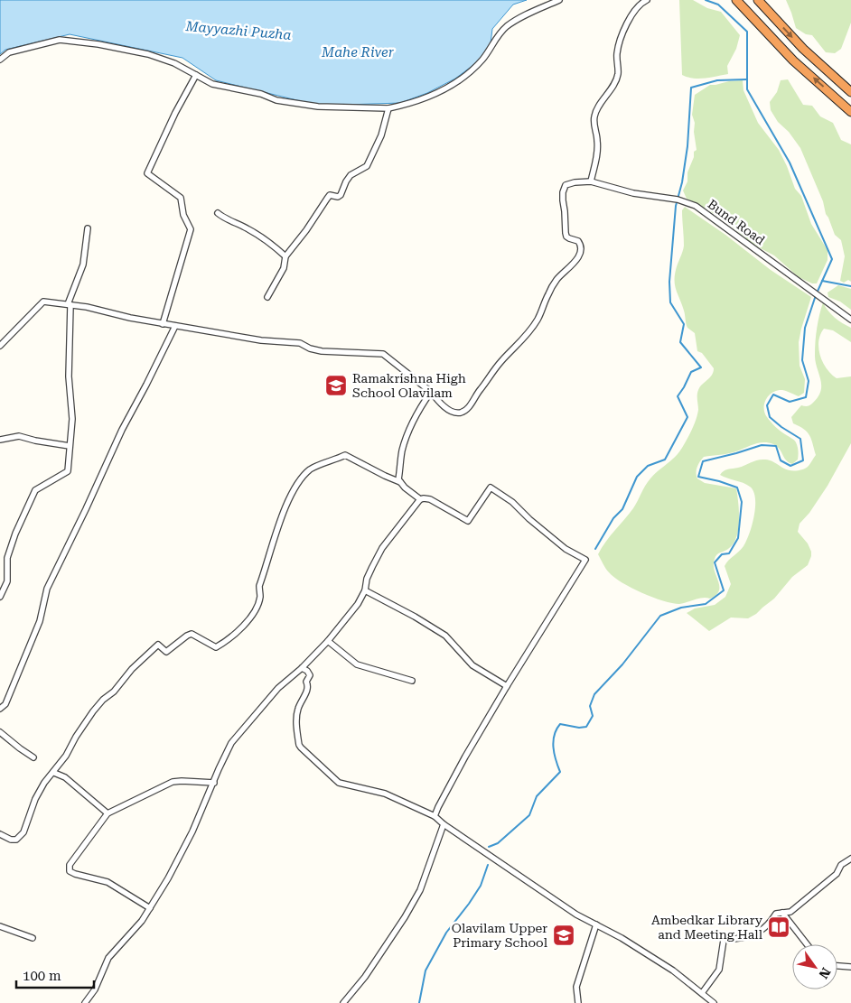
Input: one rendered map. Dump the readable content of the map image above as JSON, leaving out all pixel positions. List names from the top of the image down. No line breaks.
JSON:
{"streets":{"street":["Bund Road"]},"water":["Mayyazhi Puzha","Mahe River"],"places":{"school or university":["Ramakrishna High School Olavilam","Olavilam Upper Primary School"],"library":["Ambedkar Library and Meeting Hall"]},"scale_bar":"100 m","north":"bottom right"}
